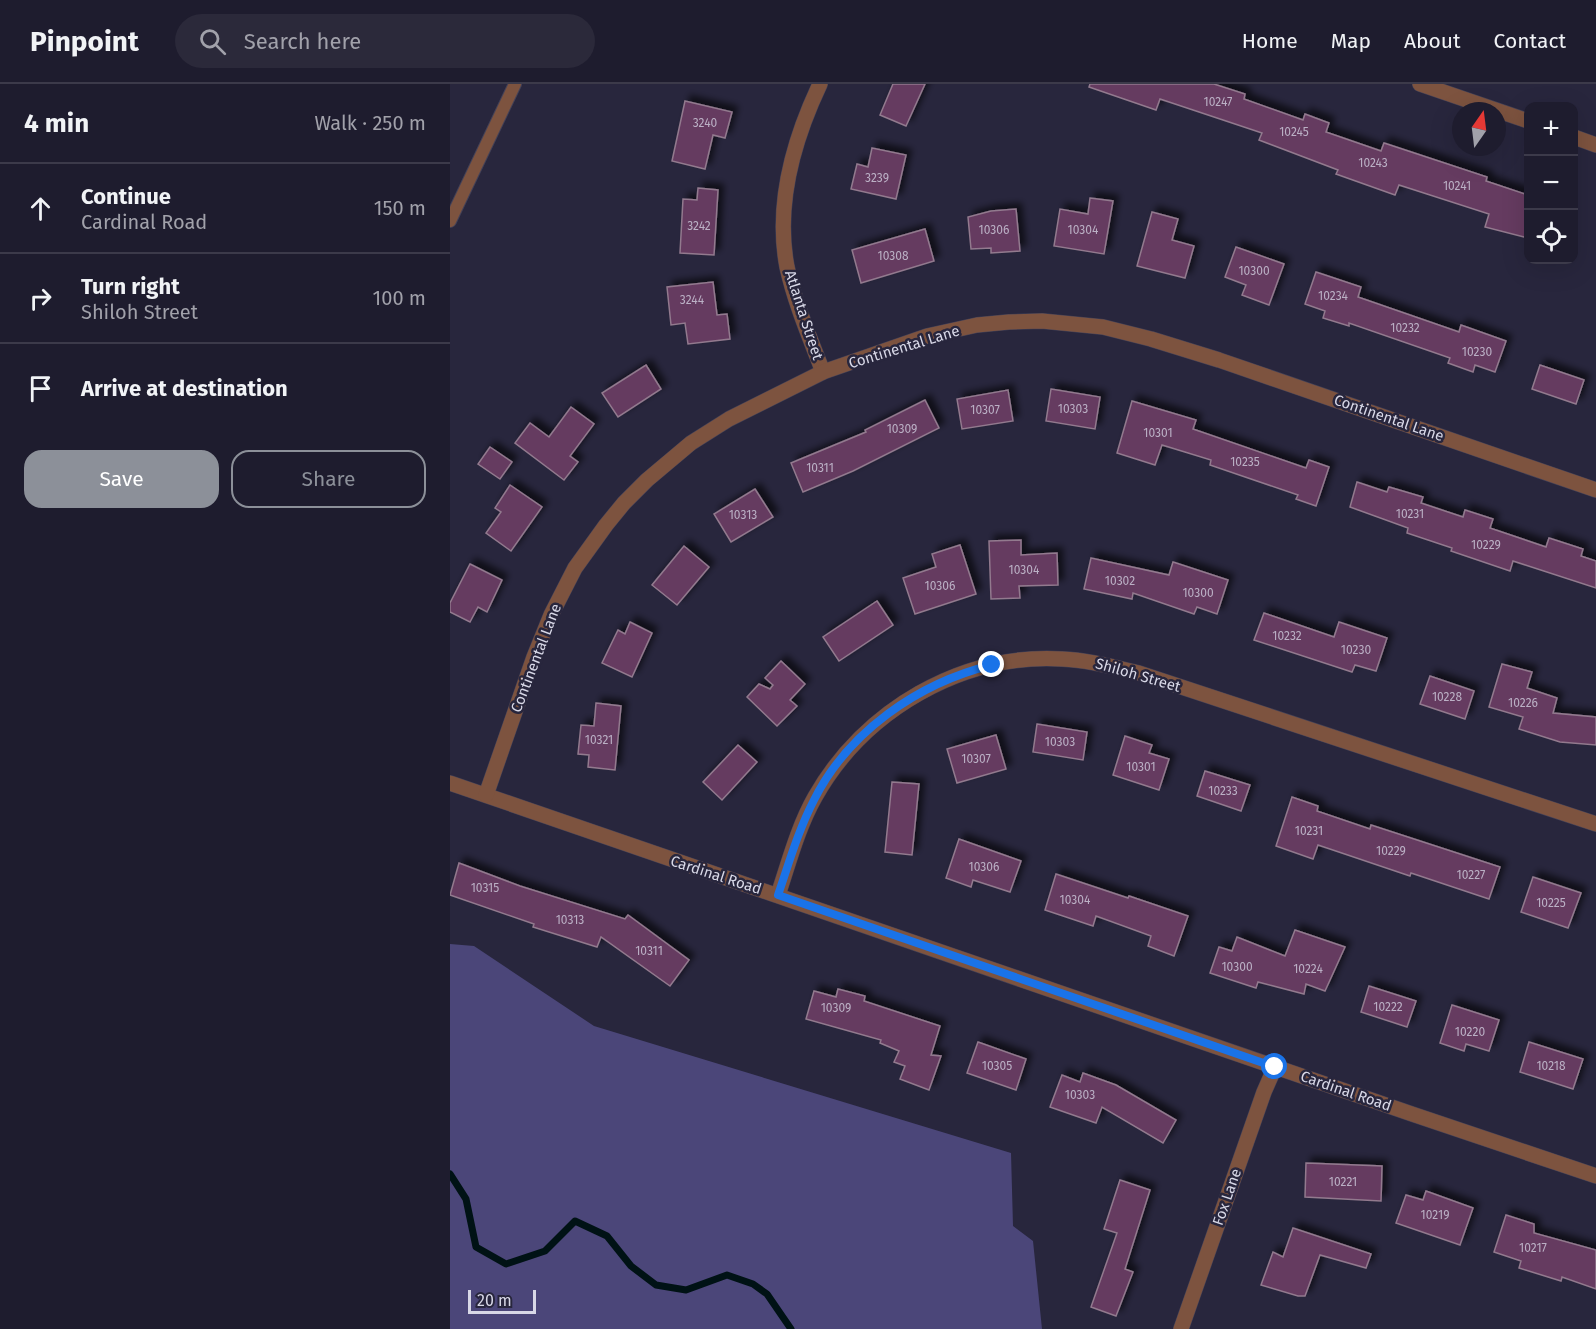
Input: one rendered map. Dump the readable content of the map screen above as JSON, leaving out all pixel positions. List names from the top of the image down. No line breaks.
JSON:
{"streets":{"street":["Atlanta Street","Continental Lane","Shiloh Street","Cardinal Road","Fox Lane"]},"crossings":[["Atlanta Street","Continental Lane"],["Continental Lane","Cardinal Road"],["Shiloh Street","Cardinal Road"],["Cardinal Road","Fox Lane"]],"house_numbers":["10247","3240","10245","10243","3239","10241","3242","10306","10304","10308","10300","10234","3244","10232","10230","10303","10307","10309","10301","10235","10311","10231","10313","10229","10304","10302","10306","10300","10232","10230","10228","10226","10321","10303","10307","10301","10233","10231","10229","10306","10227","10315","10304","10225","10313","10311","10300","10224","10222","10309","10220","10305","10218","10303","10221","10219","10217"],"scale_bar":"20 m","north":"top","page":{"header":"Pinpoint","search":"Search here","nav":["Home","Map","About","Contact"],"heading":["4 min","Walk · 250 m"],"map_buttons":["+","−"],"list":[["Continue","Cardinal Road","150 m"],["Turn right","Shiloh Street","100 m"],"Arrive at destination"],"buttons":["Save","Share"],"scale":"20 m"}}
